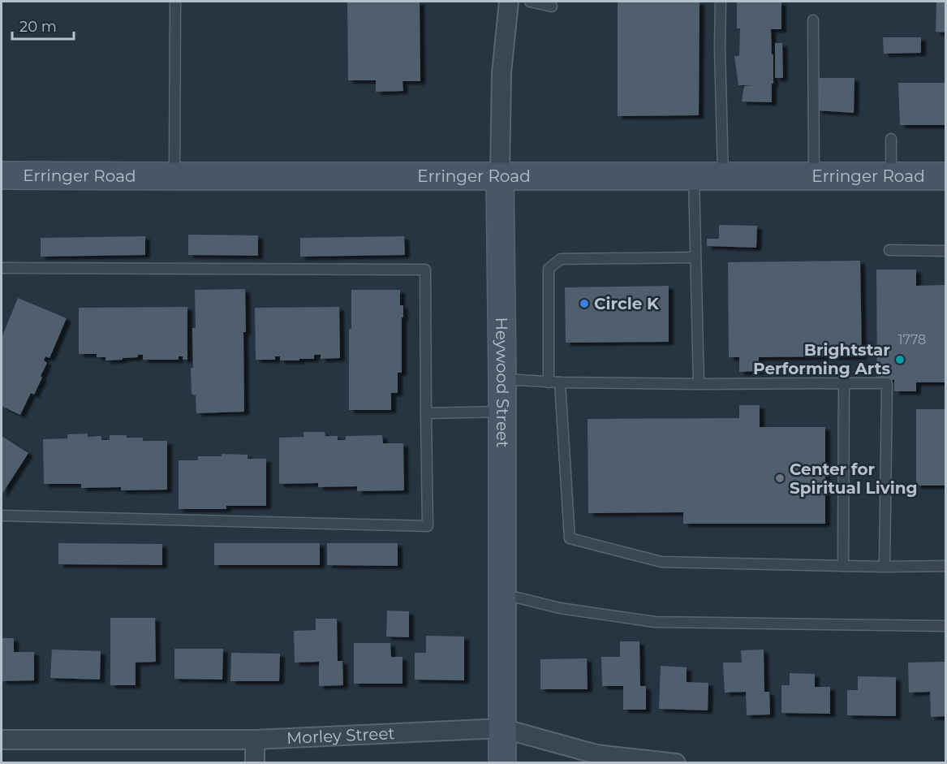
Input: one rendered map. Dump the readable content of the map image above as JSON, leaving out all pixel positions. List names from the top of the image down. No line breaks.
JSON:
{"streets":{"main road":["Erringer Road","Heywood Street"],"street":["Morley Street"]},"crossings":[["Erringer Road","Heywood Street"],["Heywood Street","Morley Street"]],"places":["Circle K","Brightstar Performing Arts","Center for Spiritual Living"],"house_numbers":["1778"],"scale_bar":"20 m"}
